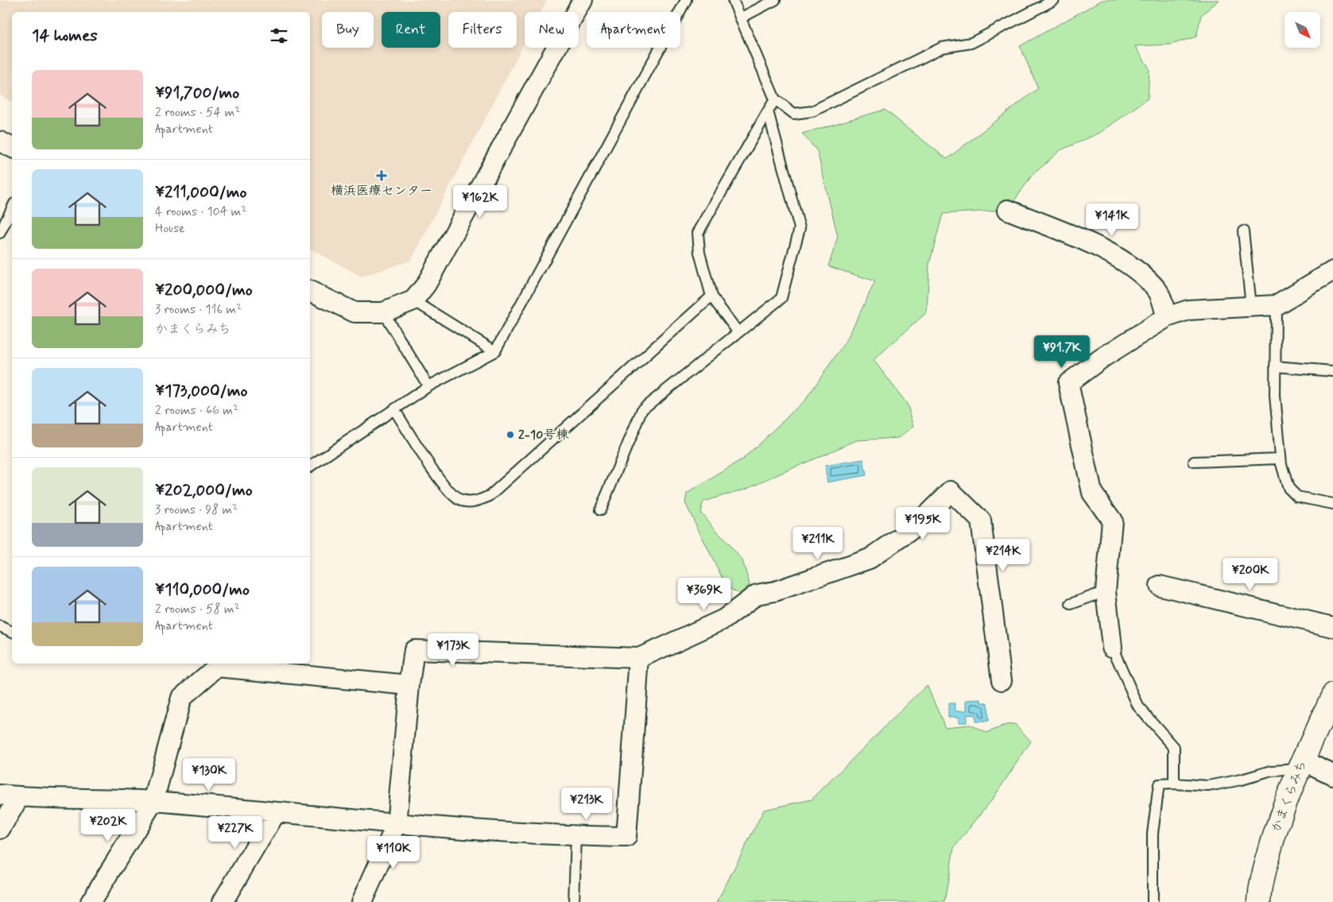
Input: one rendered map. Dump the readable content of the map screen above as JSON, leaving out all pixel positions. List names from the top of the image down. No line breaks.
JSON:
{"streets":{"main road":["かまくらみち"]},"places":{"health":["横浜医療センター"],"other":["2-10号棟"]},"north":"bottom right","page":{"chip":["Buy","Rent","Filters","New","Apartment"],"heading":"14 homes","list":[{"name":"¥91,700/mo","note":"2 rooms · 54 m² · Apartment"},{"name":"¥211,000/mo","note":"4 rooms · 104 m² · House"},{"name":"¥200,000/mo","note":"3 rooms · 116 m² · かまくらみち"},{"name":"¥173,000/mo","note":"2 rooms · 66 m² · Apartment"},{"name":"¥202,000/mo","note":"3 rooms · 98 m² · Apartment"},{"name":"¥110,000/mo","note":"2 rooms · 58 m² · Apartment"}],"price":["¥162K","¥141K","¥91.7K","¥195K","¥211K","¥214K","¥200K","¥369K","¥173K","¥130K","¥213K","¥202K","¥227K","¥110K"]}}
